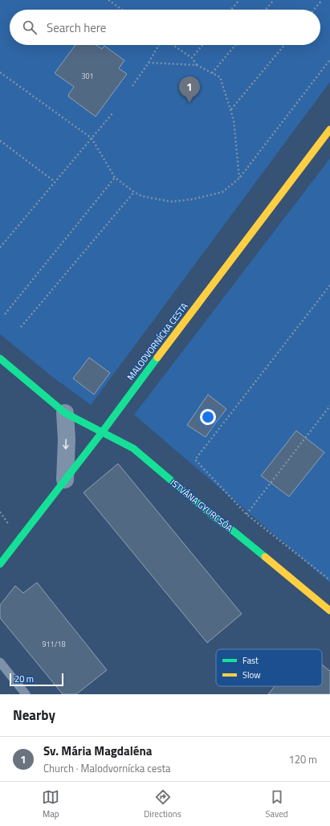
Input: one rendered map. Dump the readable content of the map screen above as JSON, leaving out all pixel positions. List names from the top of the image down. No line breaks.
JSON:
{"streets":{"street":["MALODVORNÍCKA CESTA","ISTVÁNA GYURCSÓA"]},"crossings":[["MALODVORNÍCKA CESTA","ISTVÁNA GYURCSÓA"]],"house_numbers":["301","911/18"],"legend":["Fast","Slow"],"scale_bar":"20 m","page":{"search":"Search here","pins":"1","scale":"20 m","heading":"Nearby","list":[{"mark":"1","name":"Sv. Mária Magdaléna","note":"Church · Malodvornícka cesta","value":"120 m"}],"nav":["Map","Directions","Saved"]}}
